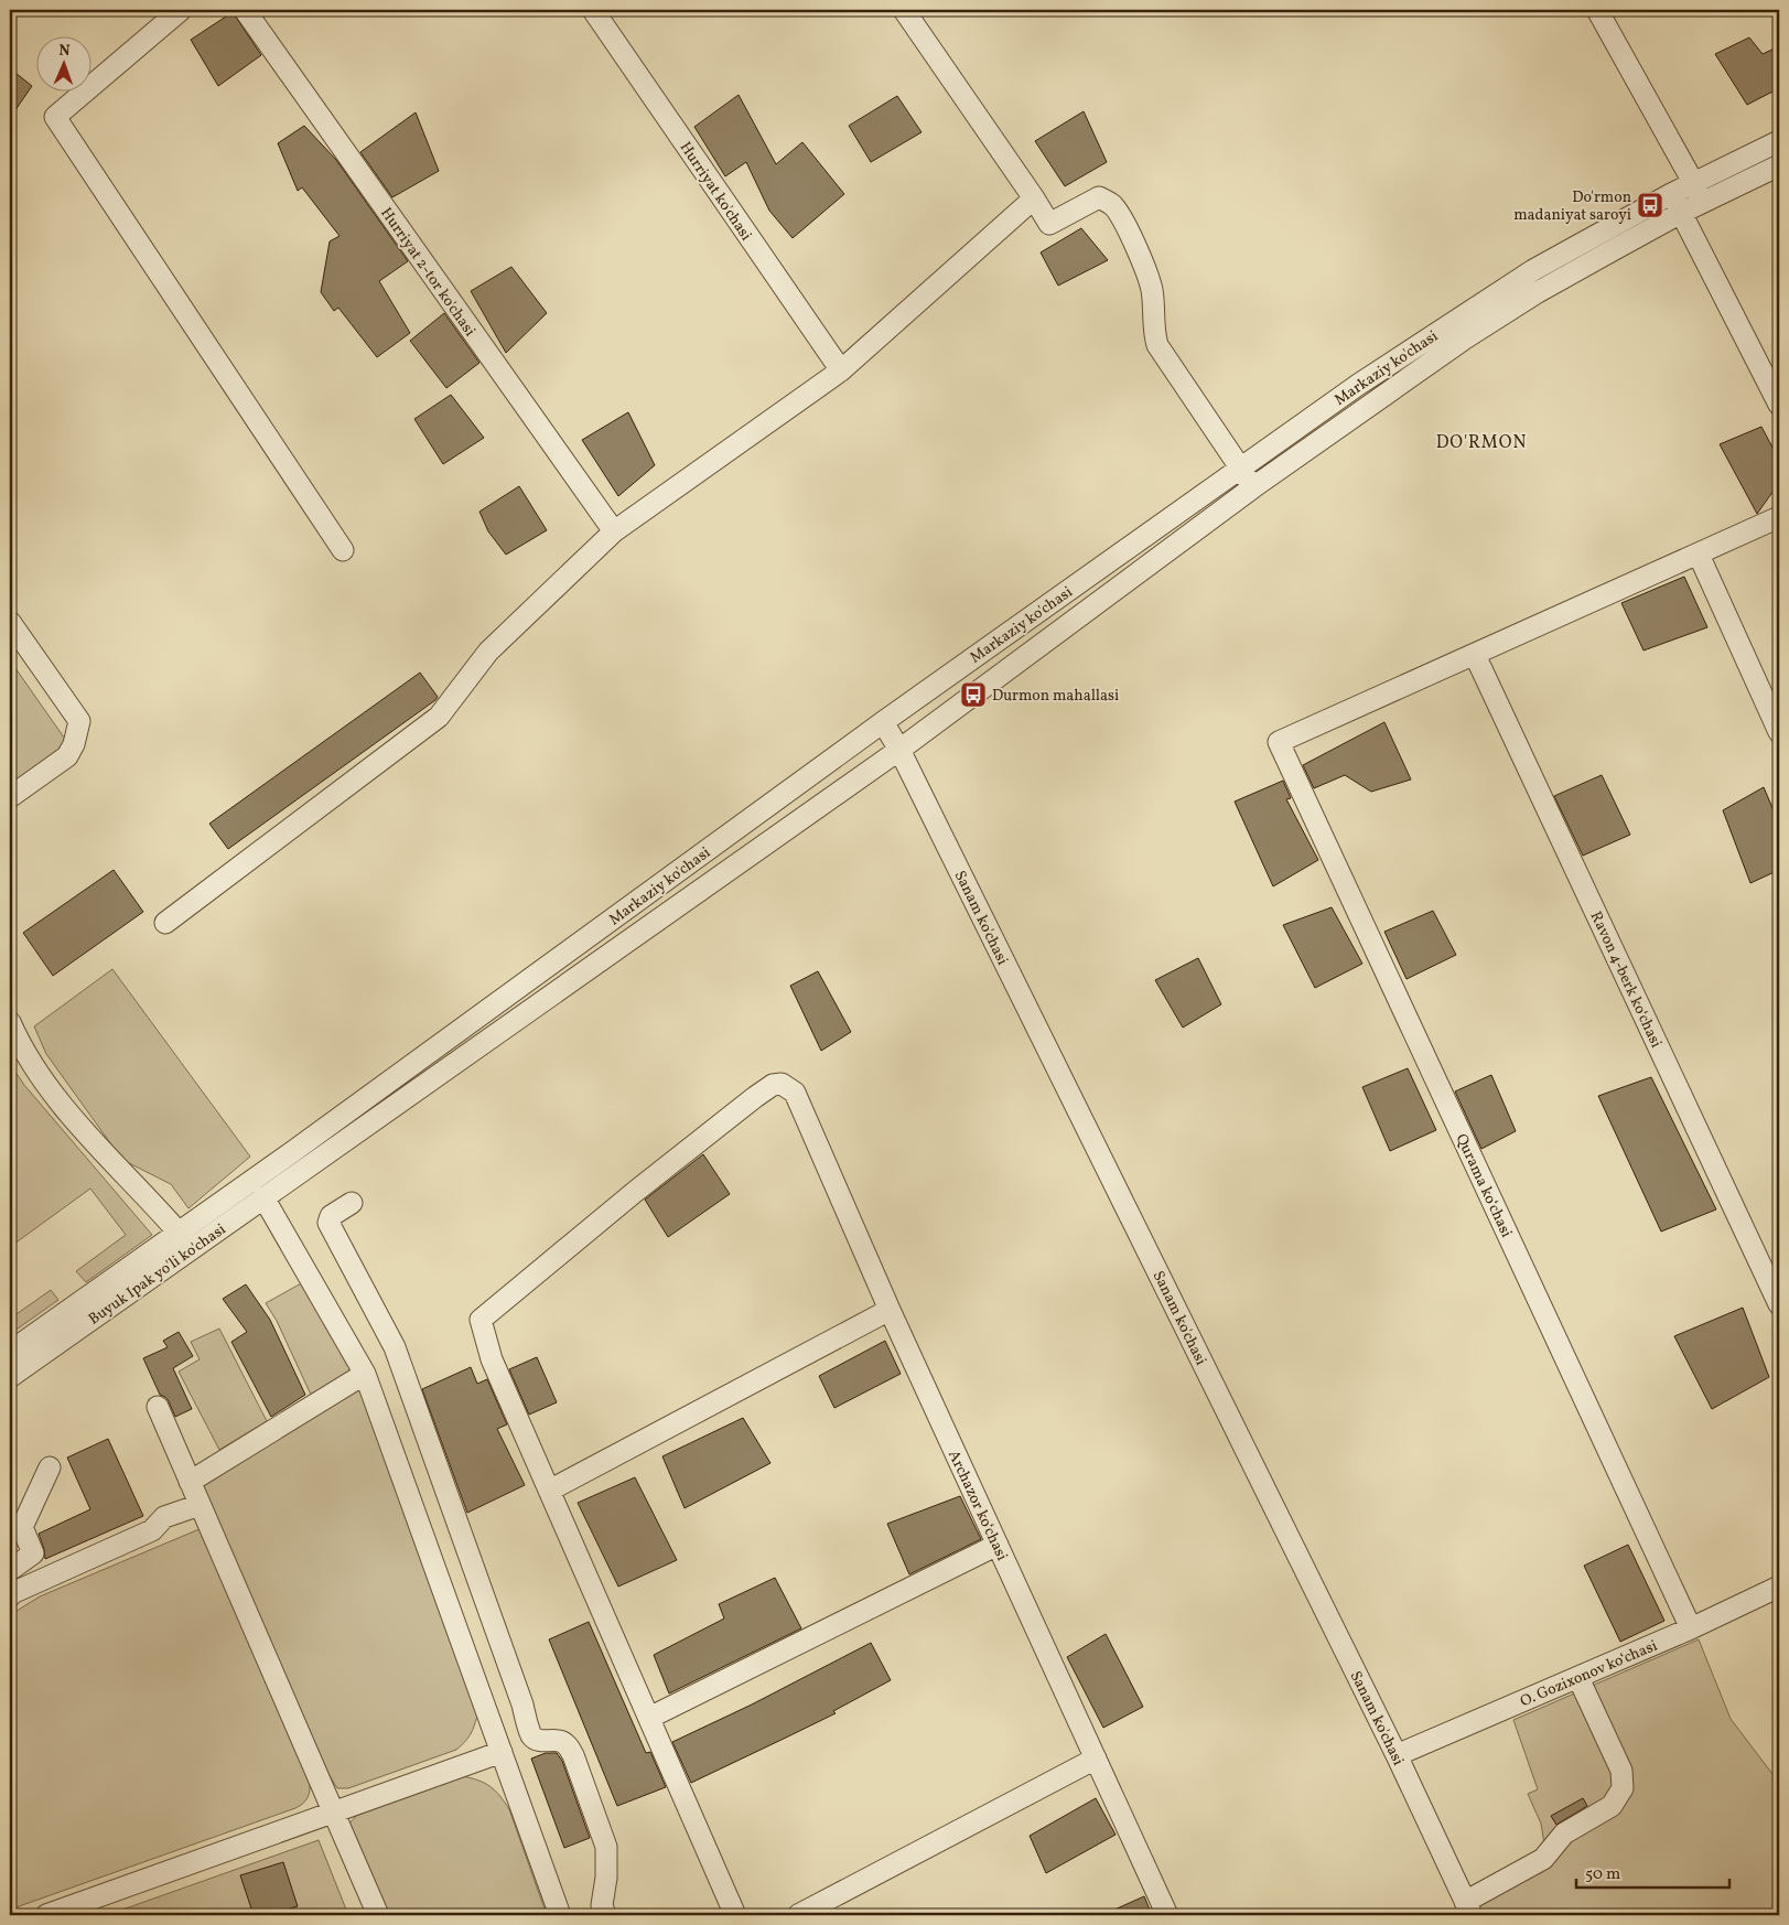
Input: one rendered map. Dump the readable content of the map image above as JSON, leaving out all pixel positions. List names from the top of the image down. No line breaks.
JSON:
{"streets":{"street":["Hurriyat ko'chasi","Hurriyat 2-tor ko'chasi","Markaziy ko'chasi","Sanam ko'chasi","Ravon 4-berk koʻchasi","Qurama koʻchasi","Buyuk Ipak yo'li ko'chasi","Archazor ko‘chasi","O. Gozixonov koʻchasi"]},"crossings":[["Markaziy ko'chasi","Sanam ko'chasi"],["Markaziy ko'chasi","Buyuk Ipak yo'li ko'chasi"],["Sanam ko'chasi","O. Gozixonov koʻchasi"],["Ravon 4-berk koʻchasi","Qurama koʻchasi"],["Qurama koʻchasi","O. Gozixonov koʻchasi"]],"districts":["DO'RMON"],"places":{"bus stop":["Do'rmon madaniyat saroyi","Durmon mahallasi"]},"scale_bar":"50 m","north":"top"}
